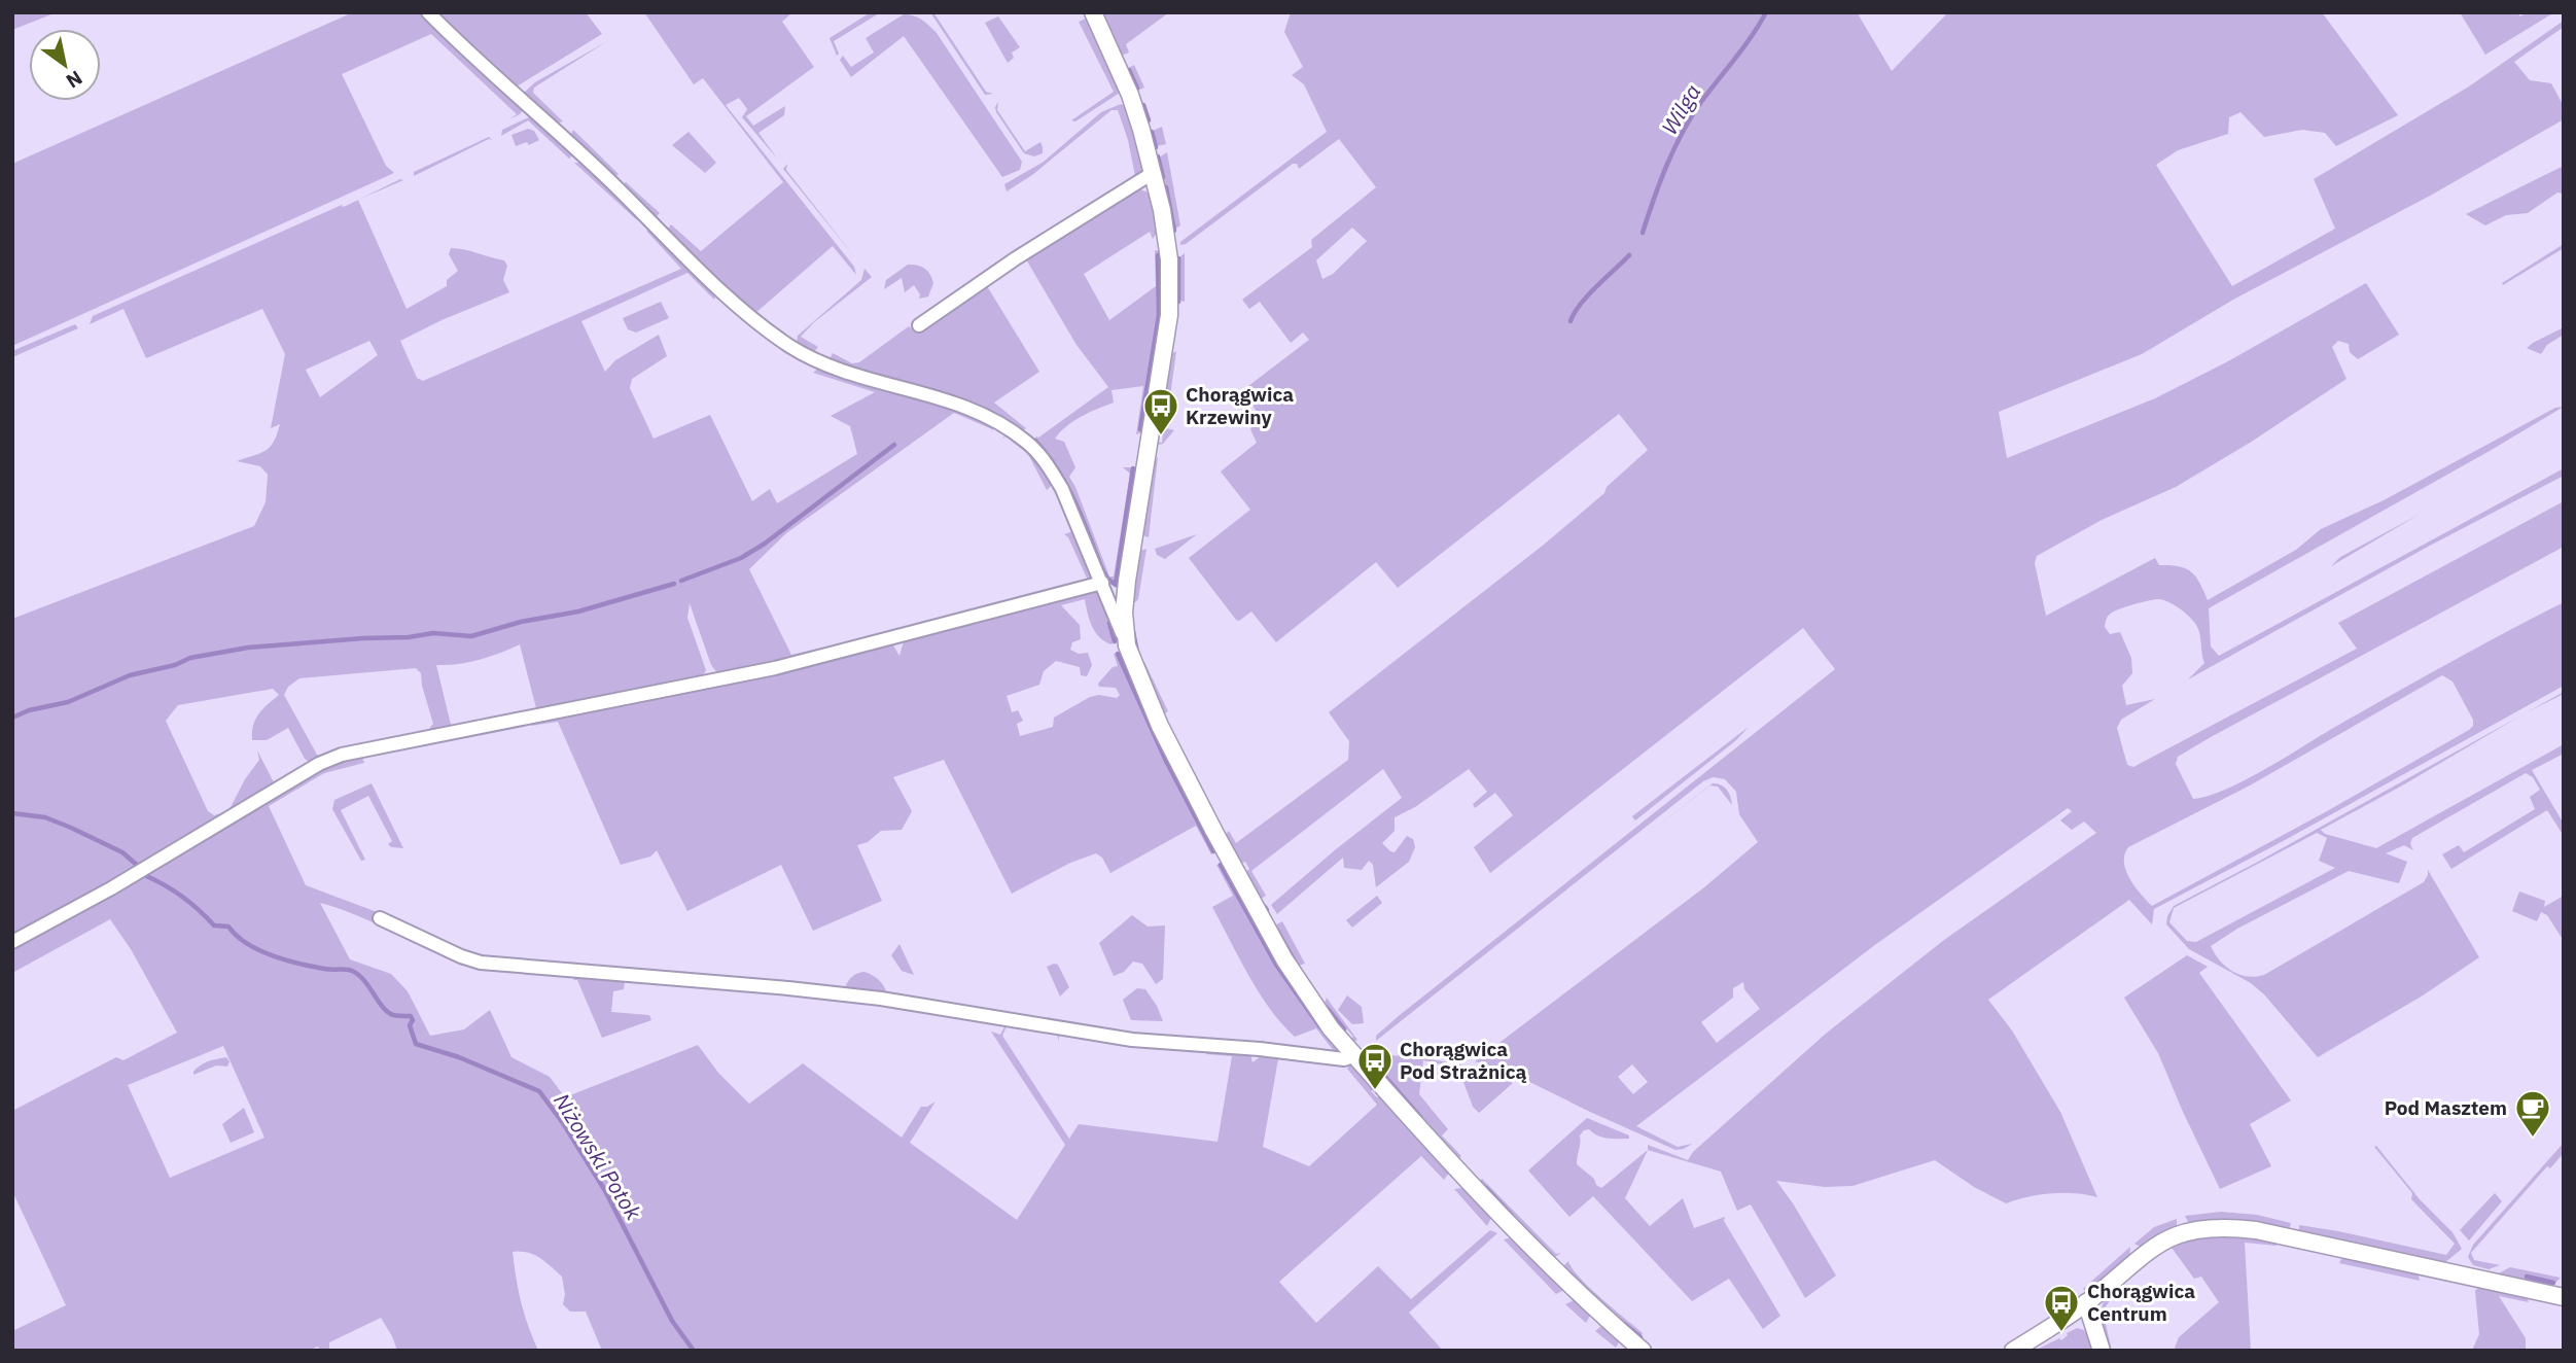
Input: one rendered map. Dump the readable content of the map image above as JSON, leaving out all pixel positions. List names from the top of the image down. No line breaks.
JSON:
{"water":["Wilga","Niżowski Potok"],"places":{"bus stop":["Chorągwica Krzewiny","Chorągwica Pod Strażnicą","Chorągwica Centrum"],"cafe":["Pod Masztem"]},"north":"bottom right"}
